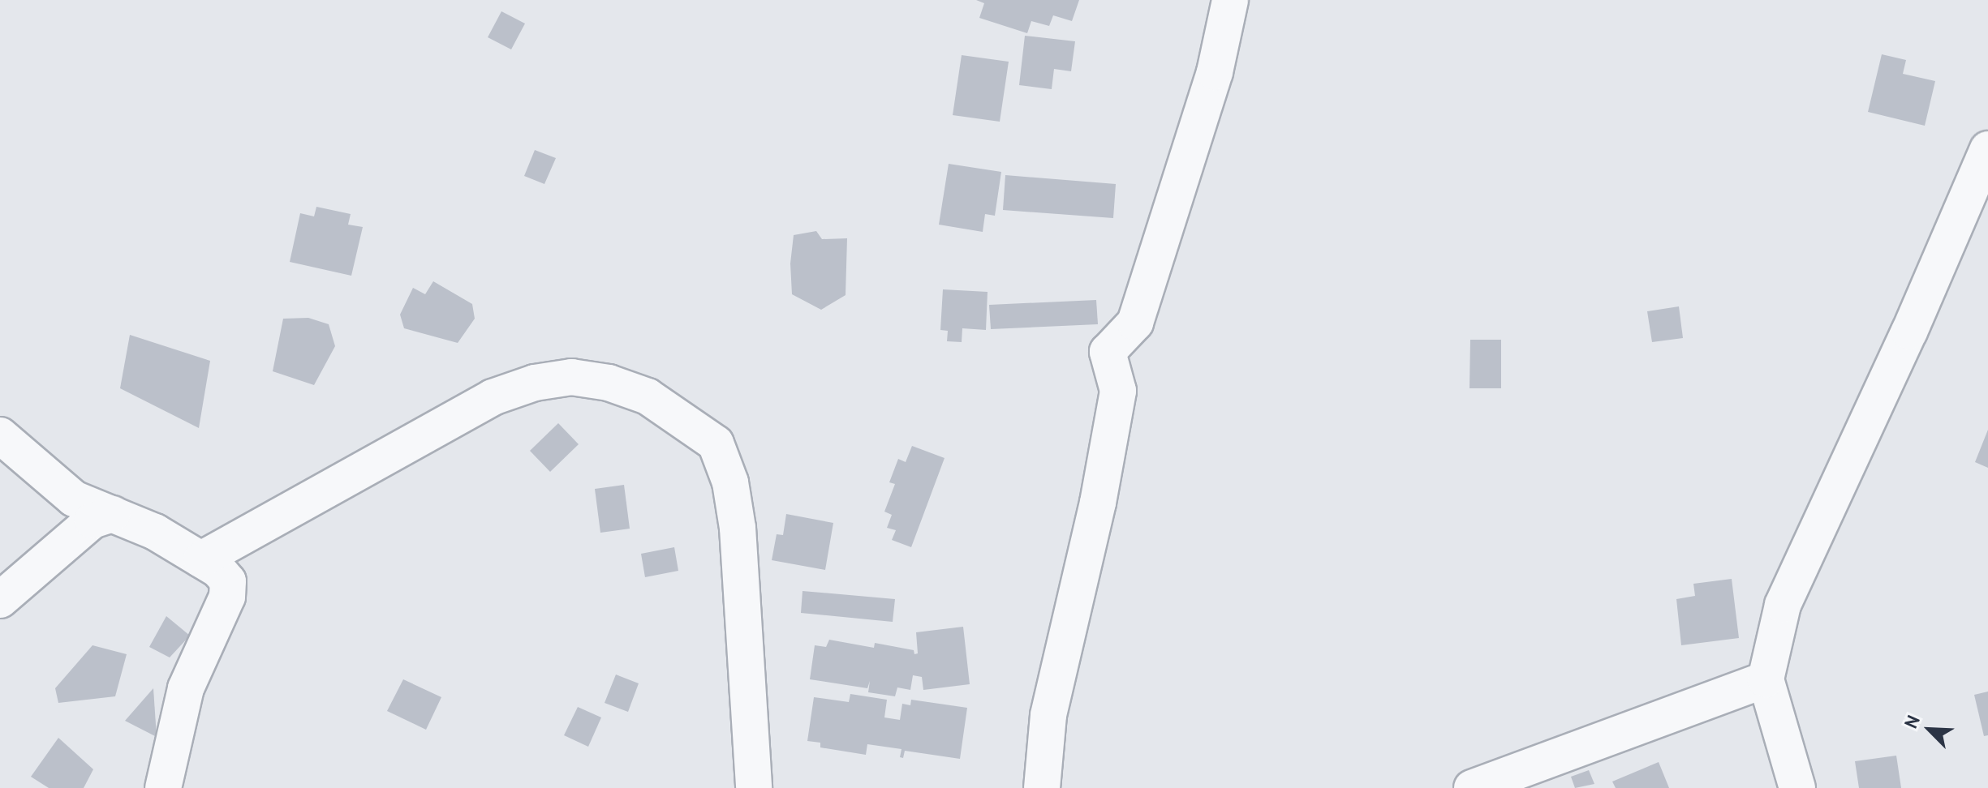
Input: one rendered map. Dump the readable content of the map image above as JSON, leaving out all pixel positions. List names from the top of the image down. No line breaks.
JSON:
{"north":"top left"}
